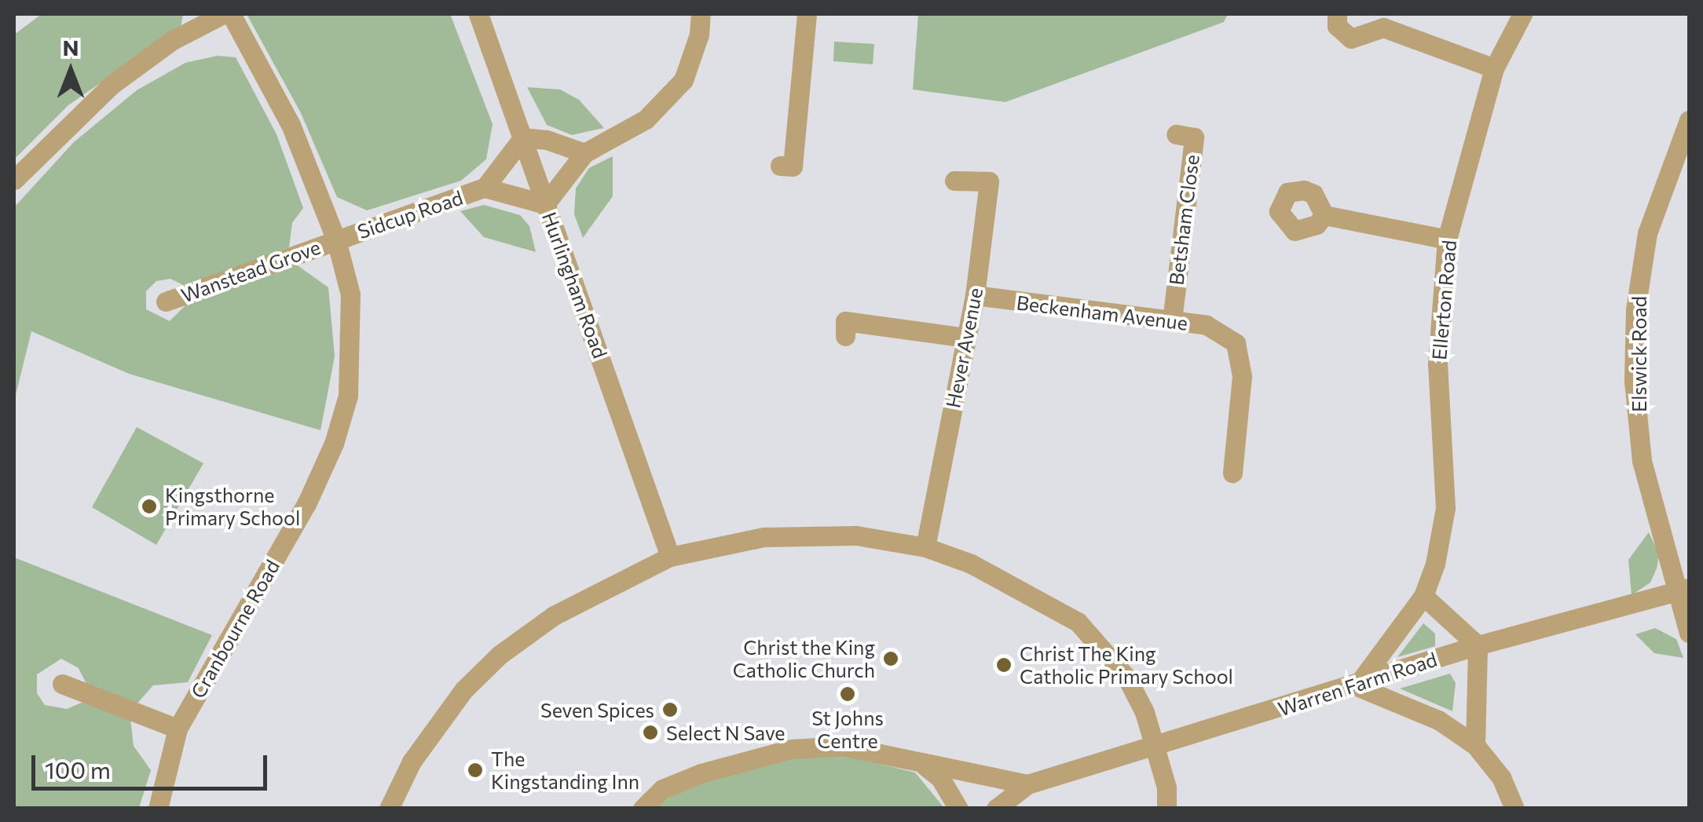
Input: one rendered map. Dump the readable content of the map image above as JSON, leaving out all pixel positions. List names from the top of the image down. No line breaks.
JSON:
{"streets":{"street":["Sidcup Road","Betsham Close","Wanstead Grove","Hurlingham Road","Ellerton Road","Beckenham Avenue","Hever Avenue","Elswick Road","Cranbourne Road","Warren Farm Road"]},"crossings":[["Sidcup Road","Wanstead Grove"],["Sidcup Road","Hurlingham Road"],["Sidcup Road","Cranbourne Road"],["Betsham Close","Beckenham Avenue"],["Wanstead Grove","Cranbourne Road"],["Ellerton Road","Warren Farm Road"],["Beckenham Avenue","Hever Avenue"],["Elswick Road","Warren Farm Road"]],"places":["Kingsthorne Primary School","Christ the King Catholic Church","Christ The King Catholic Primary School","St Johns Centre","Seven Spices","Select N Save","The Kingstanding Inn"],"scale_bar":"100 m","north":"top"}
